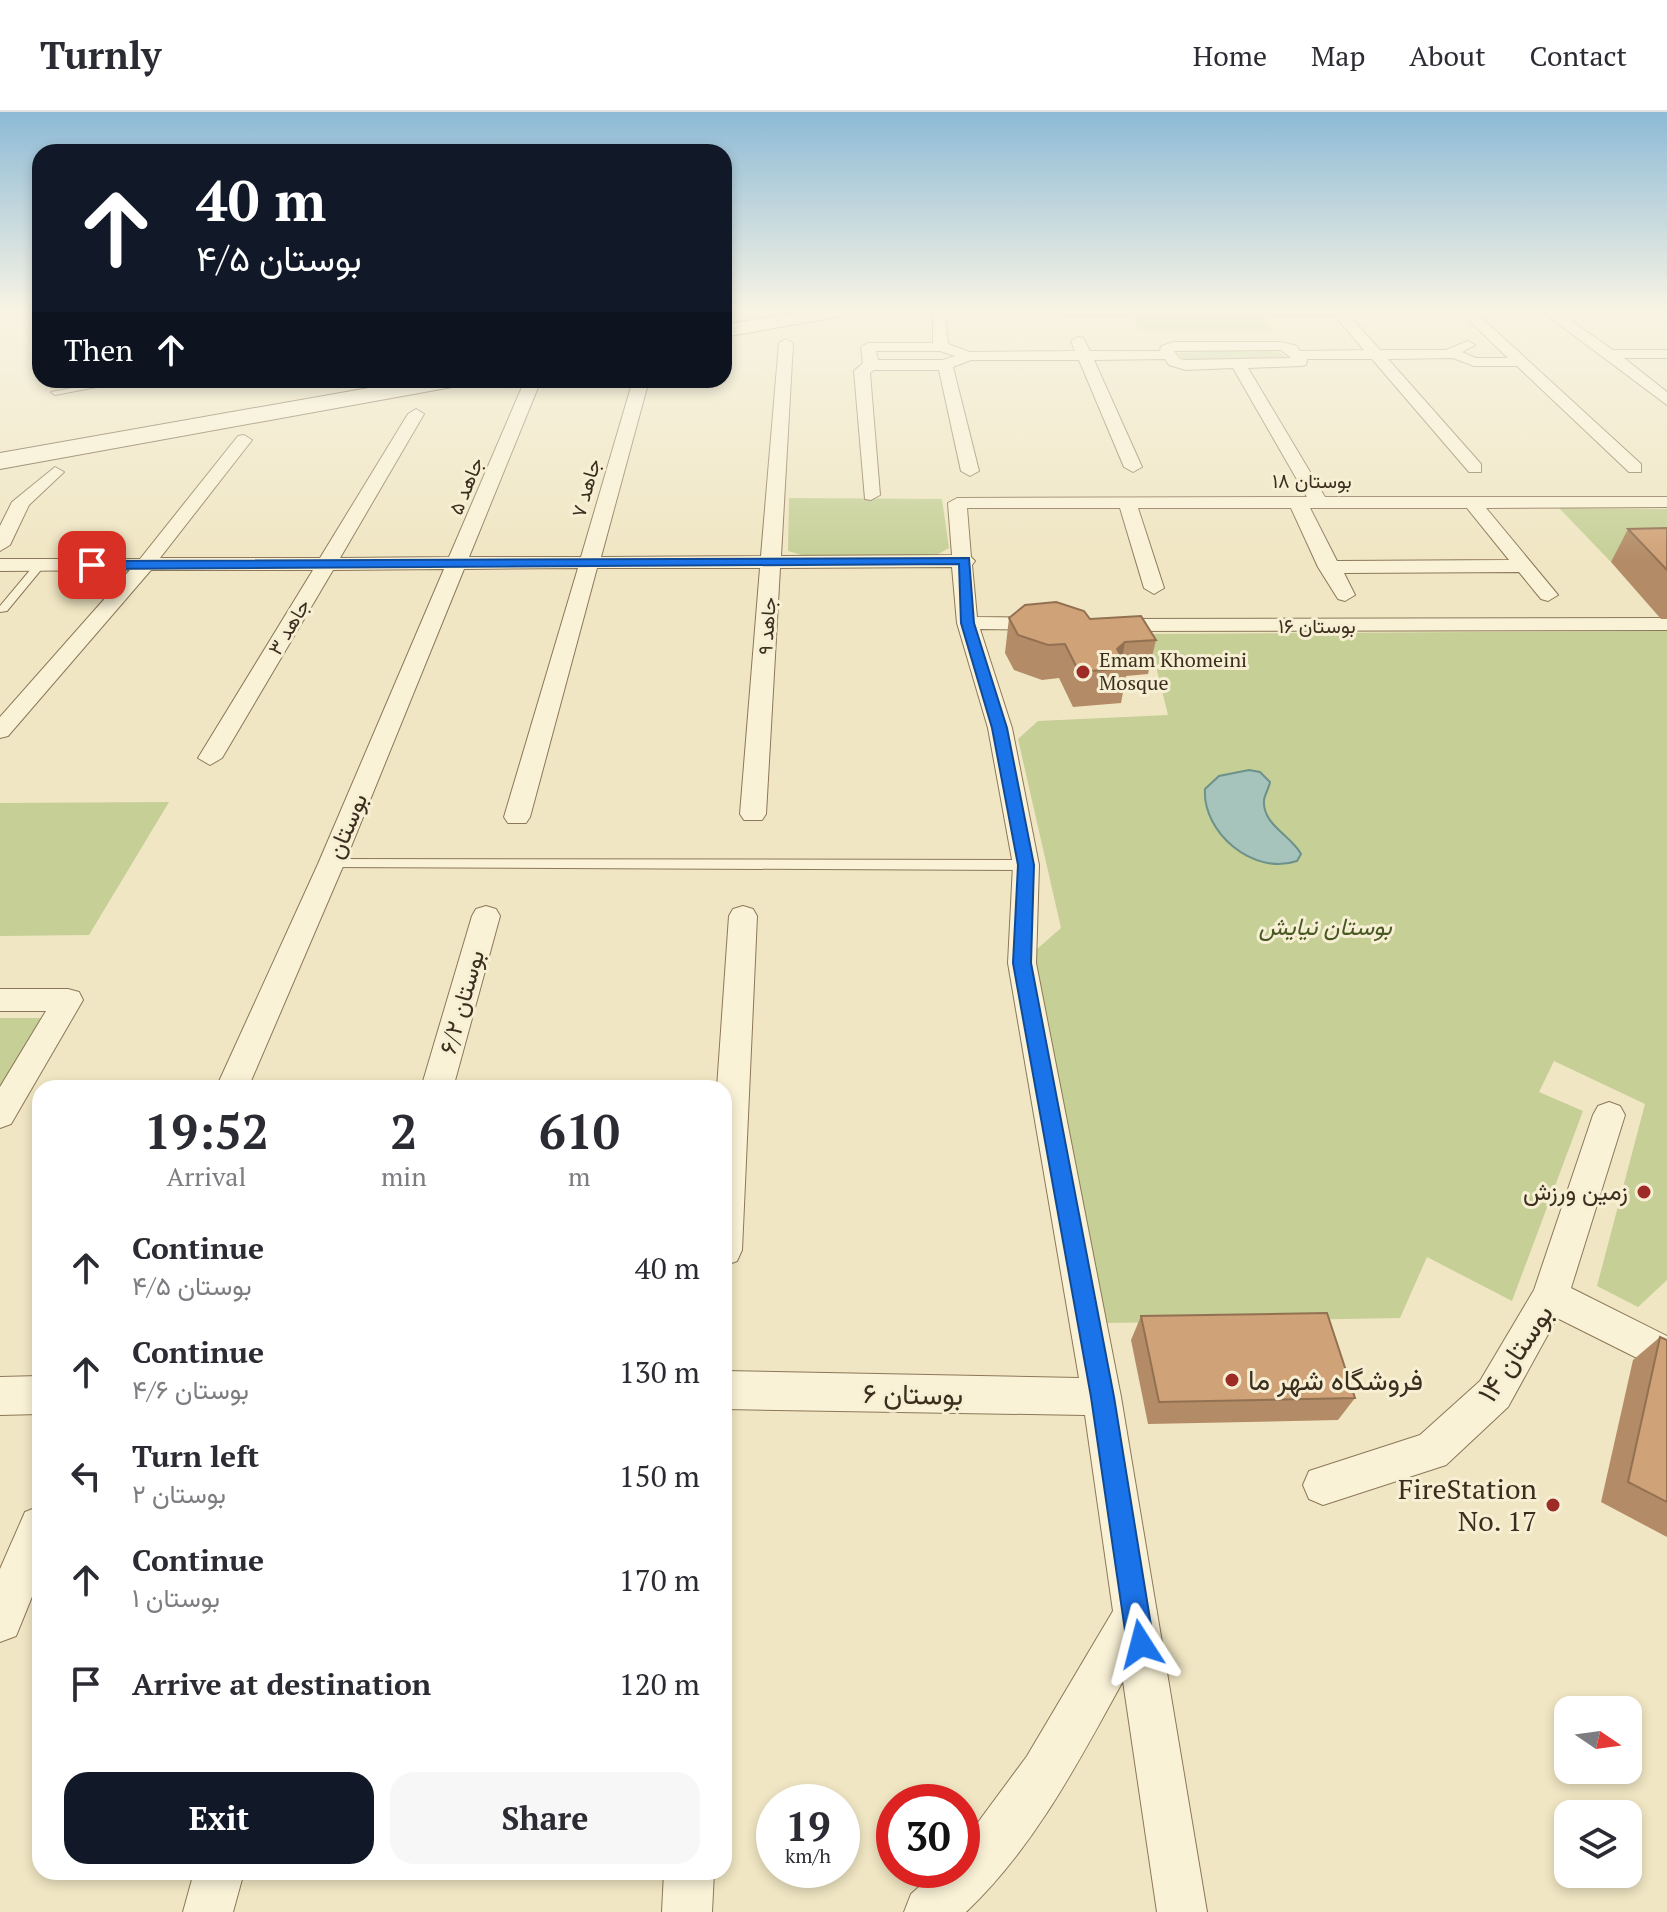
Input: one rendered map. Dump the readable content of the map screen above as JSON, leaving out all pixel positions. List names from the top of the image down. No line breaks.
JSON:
{"streets":{"street":["بوستان ۱۸","جاهد ۵","جاهد ۷","جاهد ۹","بوستان ۱۶","جاهد ۳","بوستان","بوستان ۶/۲","بوستان ۱۴","بوستان ۶"]},"crossings":[["جاهد ۵","بوستان"]],"parks":["بوستان نیایش"],"places":["Emam Khomeini Mosque","زمین ورزش","فروشگاه شهر ما","FireStation No. 17"],"north":"right","page":{"header":"Turnly","nav":["Home","Map","About","Contact"],"turn":["40 m","بوستان ۴/۵"],"then":"Then","eta":["19:52","Arrival","2","min","610","m"],"list":[{"name":"Continue","note":"بوستان ۴/۵","value":"40 m"},{"name":"Continue","note":"بوستان ۴/۶","value":"130 m"},{"name":"Turn left","note":"بوستان ۲","value":"150 m"},{"name":"Continue","note":"بوستان ۱","value":"170 m"},{"name":"Arrive at destination","value":"120 m"}],"buttons":["Exit","Share"],"speed":"19 km/h","limit":"30"}}
